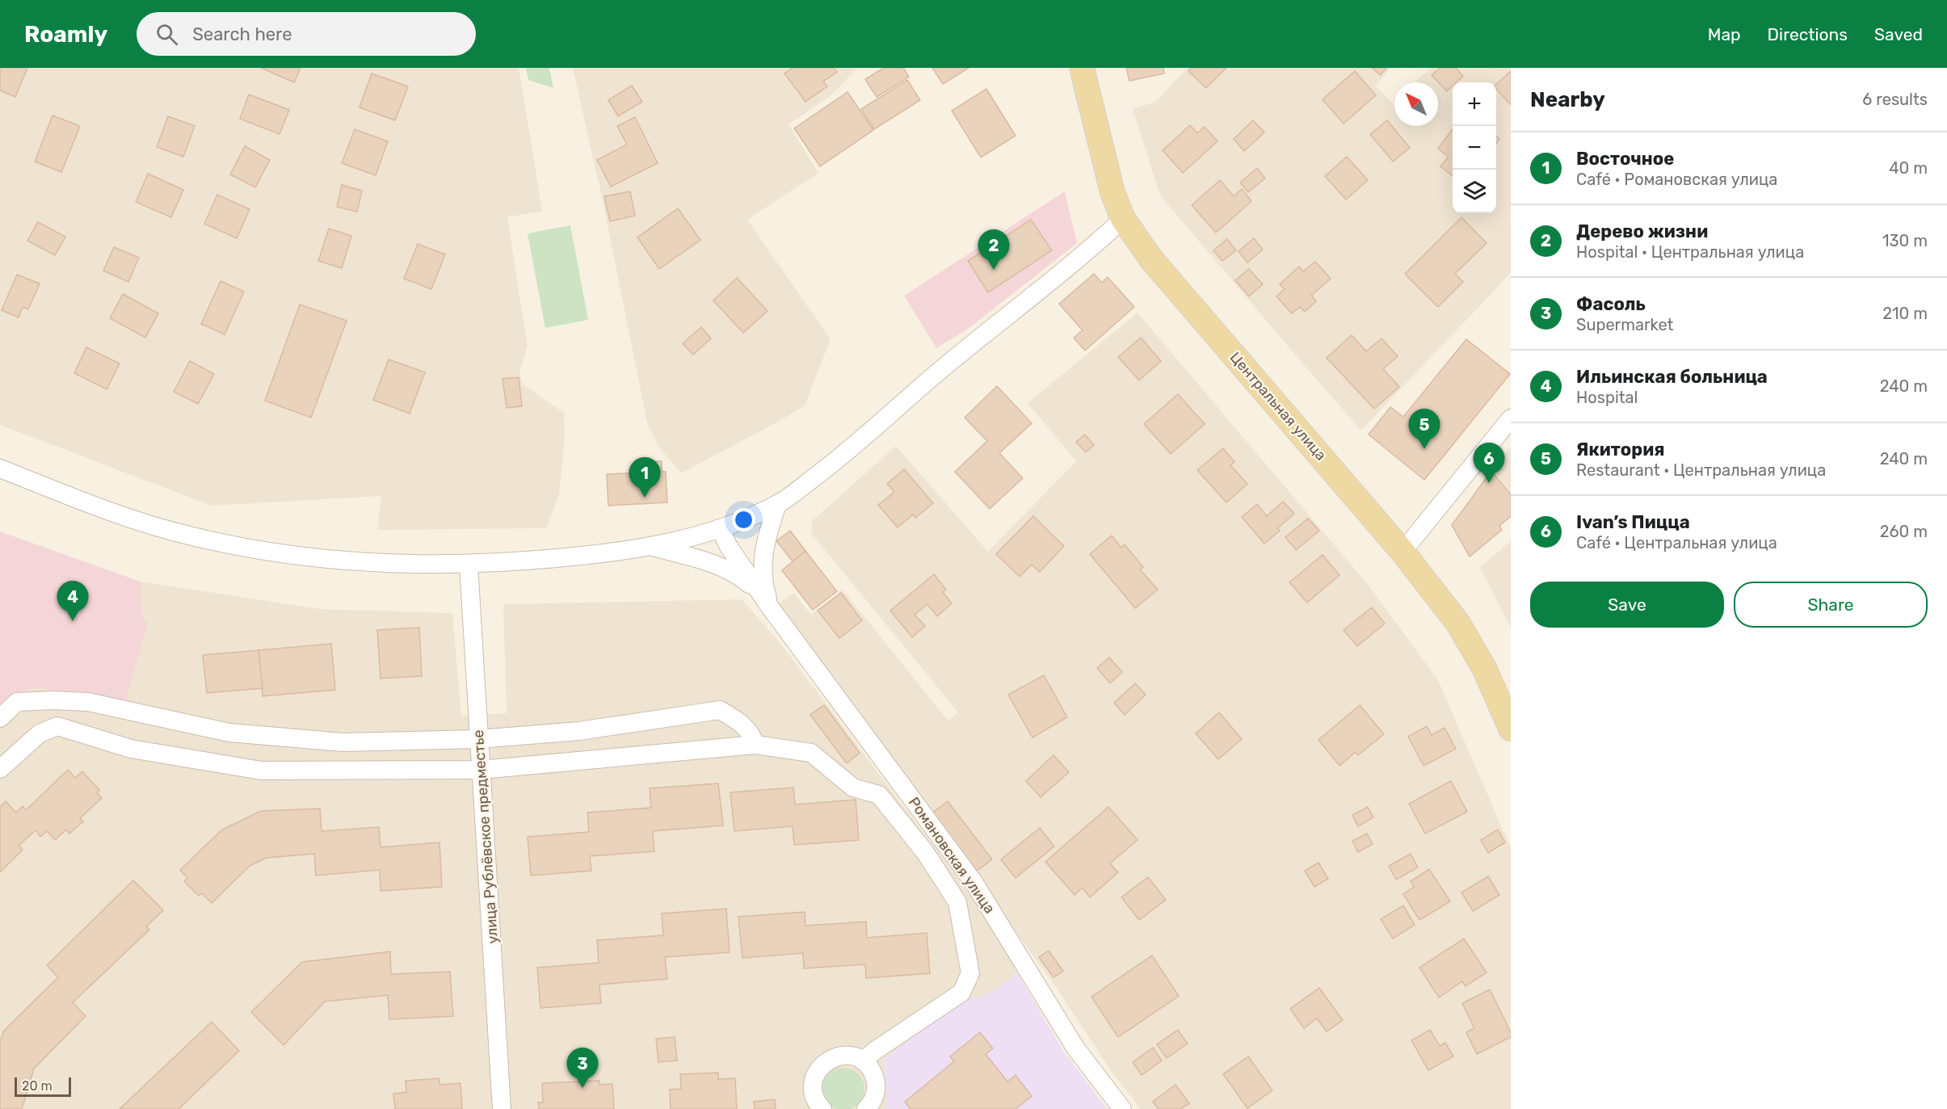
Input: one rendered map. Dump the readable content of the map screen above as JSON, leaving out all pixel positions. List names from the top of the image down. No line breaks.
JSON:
{"streets":{"main road":["Центральная улица"],"street":["улица Рублёвское предместье","Романовская улица"]},"scale_bar":"20 m","north":"top left","page":{"header":"Roamly","search":"Search here","nav":["Map","Directions","Saved"],"heading":["Nearby","6 results"],"map_buttons":["+","−"],"list":[{"mark":"1","name":"Восточное","note":"Café · Романовская улица","value":"40 m"},{"mark":"2","name":"Дерево жизни","note":"Hospital · Центральная улица","value":"130 m"},{"mark":"3","name":"Фасоль","note":"Supermarket","value":"210 m"},{"mark":"4","name":"Ильинская больница","note":"Hospital","value":"240 m"},{"mark":"5","name":"Якитория","note":"Restaurant · Центральная улица","value":"240 m"},{"mark":"6","name":"Ivan’s Пицца","note":"Café · Центральная улица","value":"260 m"}],"pins":["2","5","6","1","4","3"],"buttons":["Save","Share"],"scale":"20 m"}}
